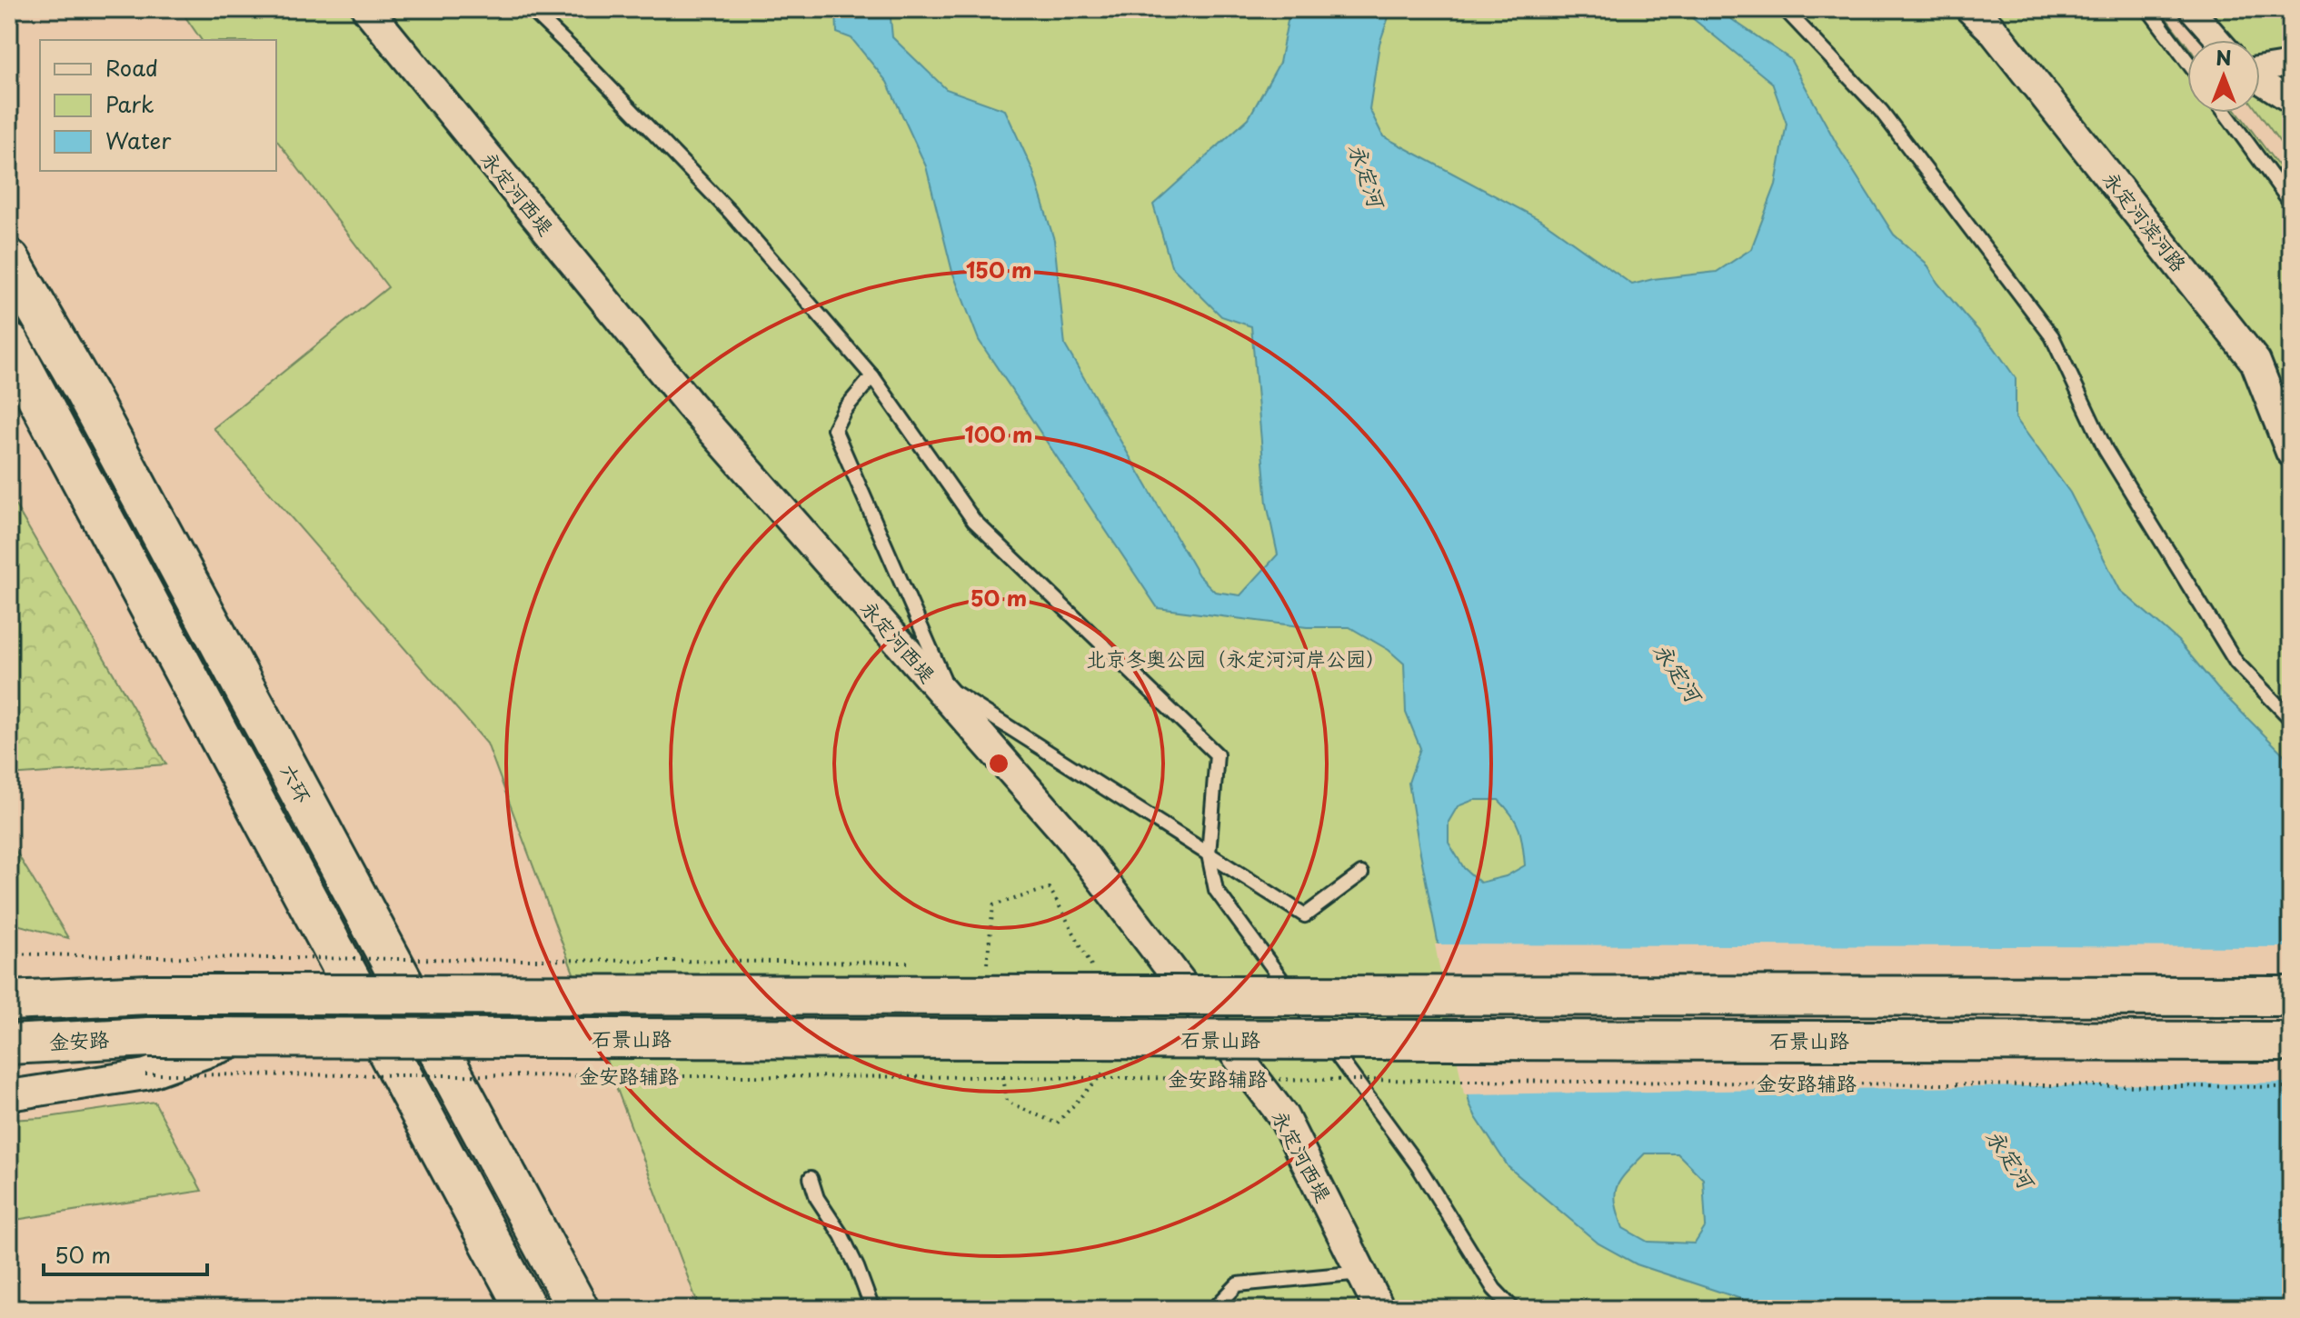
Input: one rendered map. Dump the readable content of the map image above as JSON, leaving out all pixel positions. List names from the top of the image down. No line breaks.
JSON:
{"streets":{"highway":["六环"],"main road":["石景山路","金安路"],"street":["永定河西堤","永定河滨河路"],"path":["金安路辅路"]},"crossings":[["石景山路","金安路"]],"water":["永定河"],"parks":["北京冬奥公园（永定河河岸公园）"],"legend":["Road","Park","Water"],"scale_bar":"50 m","north":"top","rings":["150 m","100 m","50 m"]}
